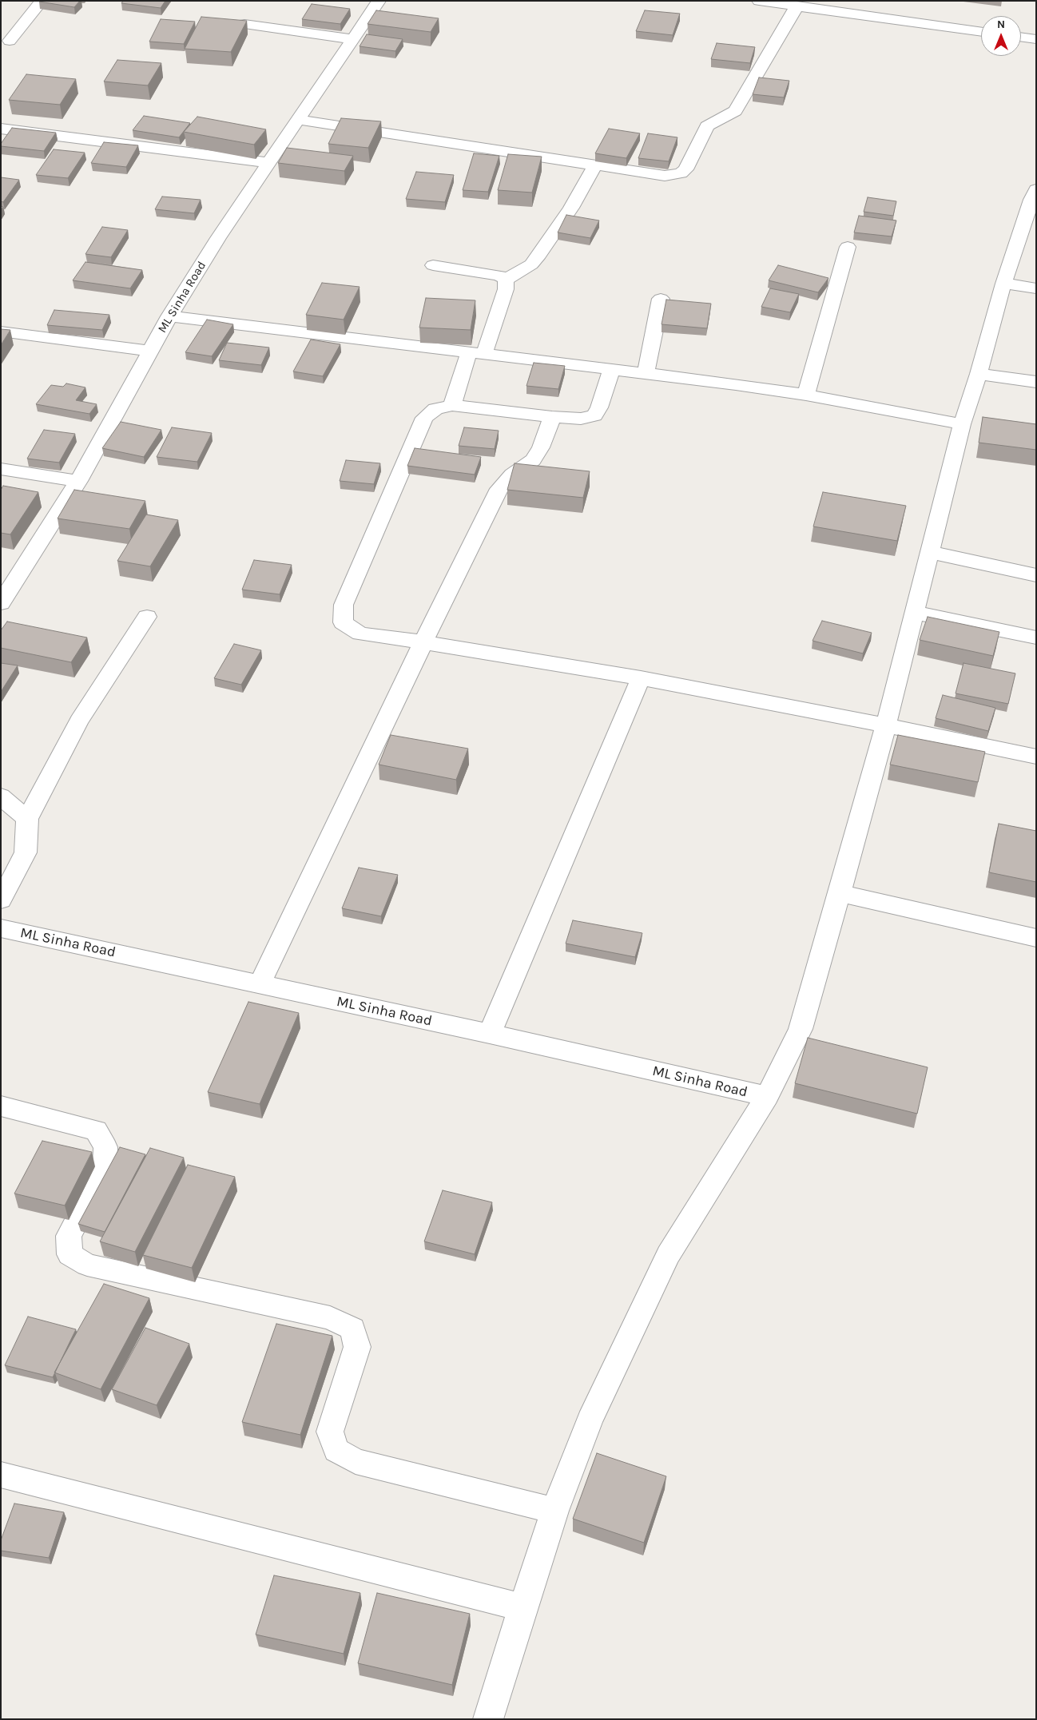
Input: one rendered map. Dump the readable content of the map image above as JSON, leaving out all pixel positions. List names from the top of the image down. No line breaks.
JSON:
{"streets":{"street":["ML Sinha Road"]},"north":"top"}
